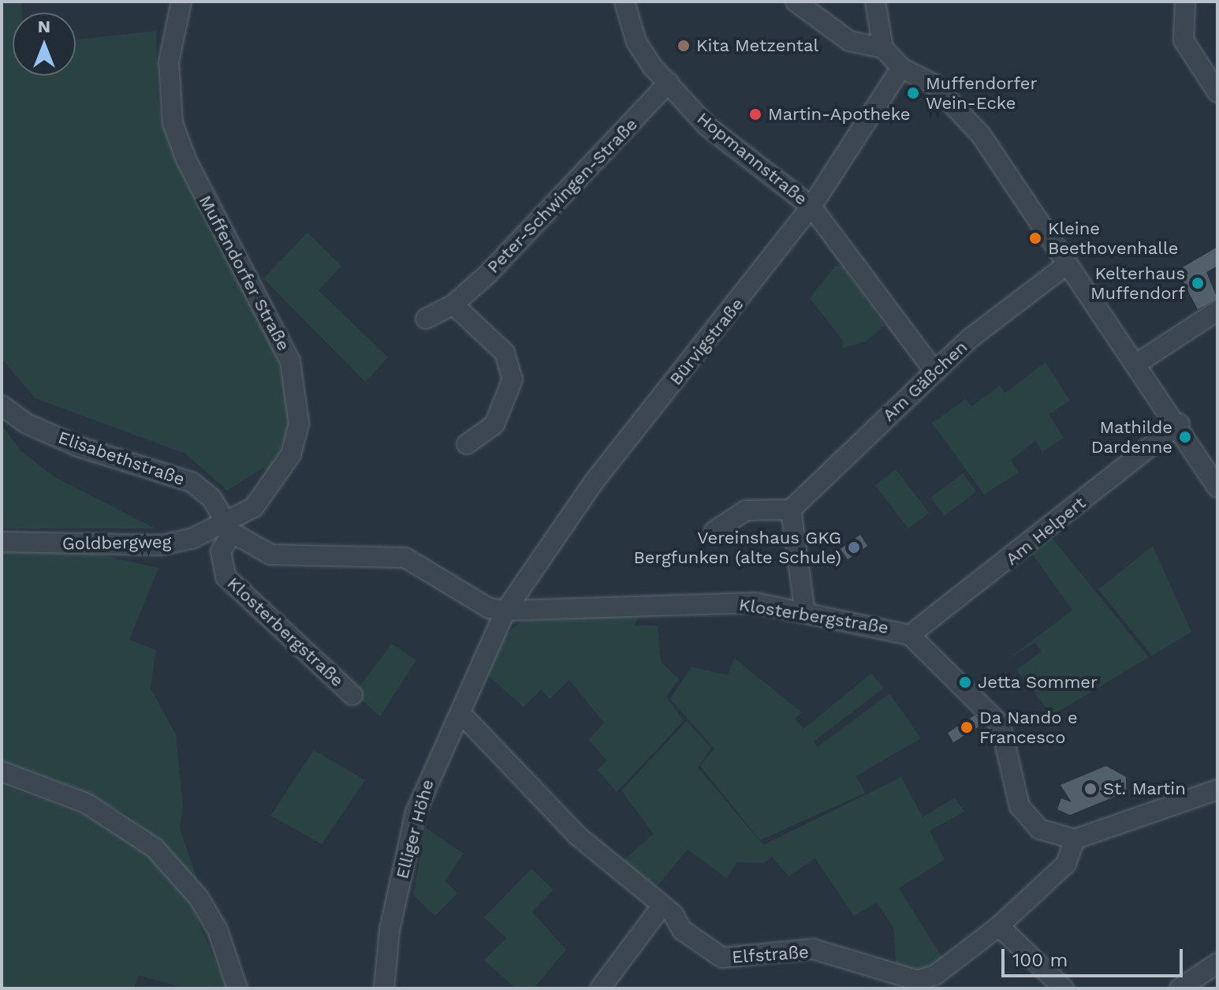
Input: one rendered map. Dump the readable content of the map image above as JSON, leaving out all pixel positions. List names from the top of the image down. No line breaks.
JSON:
{"streets":{"street":["Hopmannstraße","Peter-Schwingen-Straße","Muffendorfer Straße","Bürvigstraße","Am Gäßchen","Elisabethstraße","Am Helpert","Goldbergweg","Klosterbergstraße","Elliger Höhe","Elfstraße"]},"crossings":[["Hopmannstraße","Peter-Schwingen-Straße"],["Hopmannstraße","Bürvigstraße"],["Hopmannstraße","Am Gäßchen"],["Muffendorfer Straße","Elisabethstraße"],["Muffendorfer Straße","Goldbergweg"],["Muffendorfer Straße","Klosterbergstraße"],["Bürvigstraße","Klosterbergstraße"],["Bürvigstraße","Elliger Höhe"],["Elisabethstraße","Goldbergweg"],["Elisabethstraße","Klosterbergstraße"],["Am Helpert","Klosterbergstraße"],["Goldbergweg","Klosterbergstraße"],["Klosterbergstraße","Elliger Höhe"],["Klosterbergstraße","Elfstraße"],["Elliger Höhe","Elfstraße"]],"places":["Kita Metzental","Muffendorfer Wein-Ecke","Martin-Apotheke","Kleine Beethovenhalle","Kelterhaus Muffendorf","Mathilde Dardenne","Vereinshaus GKG Bergfunken (alte Schule)","Jetta Sommer","Da Nando e Francesco","St. Martin"],"scale_bar":"100 m","north":"top"}
